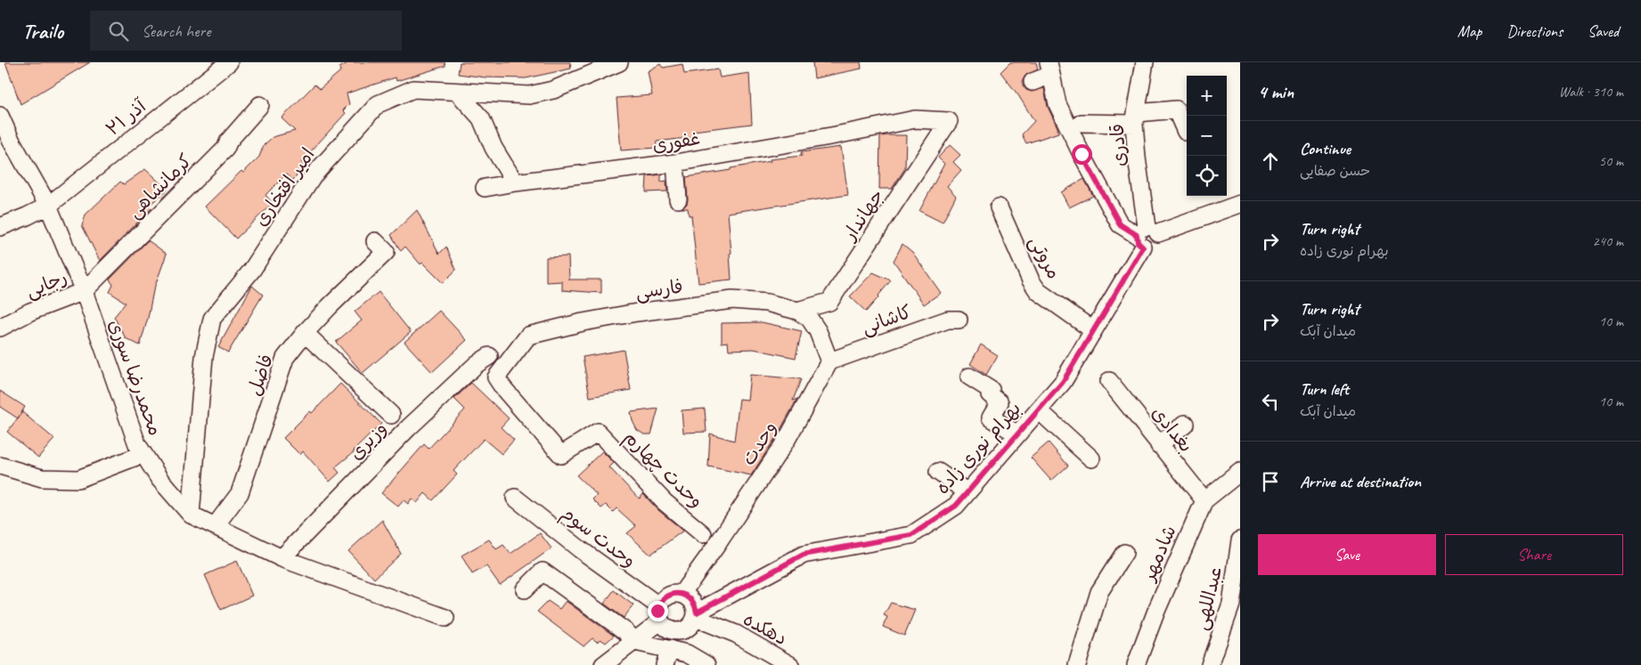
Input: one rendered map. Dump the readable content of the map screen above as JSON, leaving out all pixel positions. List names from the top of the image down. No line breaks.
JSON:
{"streets":{"street":["۲۱ آذر","غفوری","قادری","کرمانشاهی","امیر افتخاری","جهاندار","مروتی","رجایی","فارسی","کاشانی","فاضل","محمدرضا سوری","بغدادی","وزیری","وحدت","بهرام نوری زاده","وحدت چهارم","وحدت سوم","شادمهر","عبداللهی","دهکده"]},"crossings":[["۲۱ آذر","محمدرضا سوری"],["غفوری","جهاندار"],["قادری","بهرام نوری زاده"],["کرمانشاهی","رجایی"],["کرمانشاهی","محمدرضا سوری"],["امیر افتخاری","محمدرضا سوری"],["جهاندار","فارسی"],["مروتی","بهرام نوری زاده"],["رجایی","محمدرضا سوری"],["فارسی","وحدت چهارم"],["کاشانی","وحدت"],["فاضل","محمدرضا سوری"],["محمدرضا سوری","وزیری"],["بغدادی","شادمهر"],["وحدت","بهرام نوری زاده"],["وحدت","وحدت سوم"],["وحدت","دهکده"],["بهرام نوری زاده","وحدت سوم"],["بهرام نوری زاده","دهکده"],["وحدت سوم","دهکده"]],"page":{"header":"Trailo","search":"Search here","nav":["Map","Directions","Saved"],"heading":["4 min","Walk · 310 m"],"map_buttons":["+","−"],"list":[["Continue","حسن صفایی","50 m"],["Turn right","بهرام نوری زاده","240 m"],["Turn right","میدان آبک","10 m"],["Turn left","میدان آبک","10 m"],"Arrive at destination"],"buttons":["Save","Share"]}}
